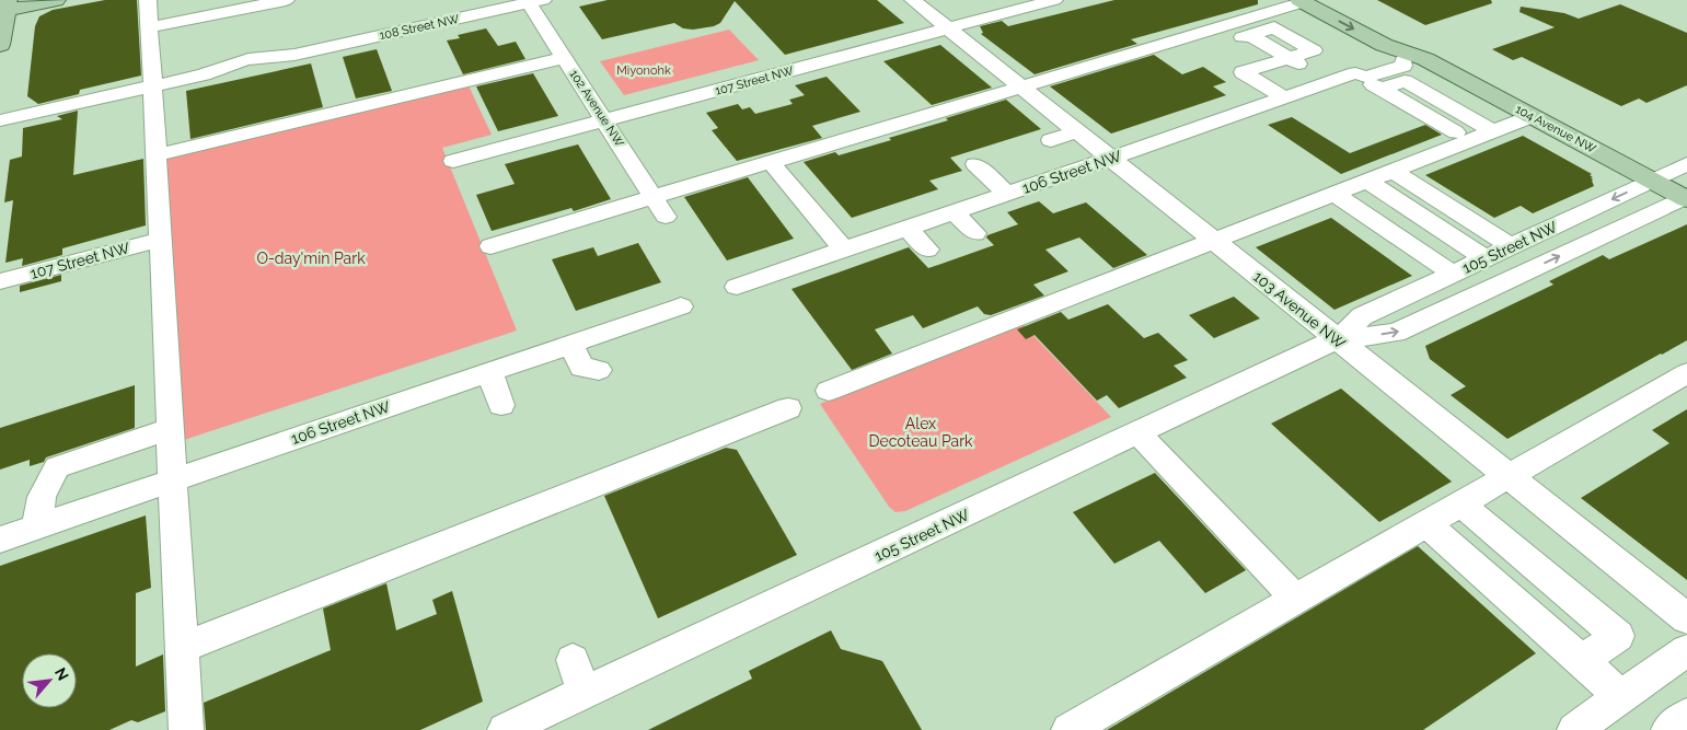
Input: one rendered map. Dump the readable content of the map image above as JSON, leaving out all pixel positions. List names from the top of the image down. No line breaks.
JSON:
{"streets":{"main road":["104 Avenue NW"],"street":["108 Street NW","107 Street NW","102 Avenue NW","106 Street NW","105 Street NW","103 Avenue NW"]},"crossings":[["108 Street NW","102 Avenue NW"],["107 Street NW","102 Avenue NW"],["107 Street NW","103 Avenue NW"],["104 Avenue NW","106 Street NW"],["104 Avenue NW","105 Street NW"],["106 Street NW","103 Avenue NW"],["105 Street NW","103 Avenue NW"]],"parks":["Miyonohk","O-day'min Park","Alex Decoteau Park"],"north":"top right"}
